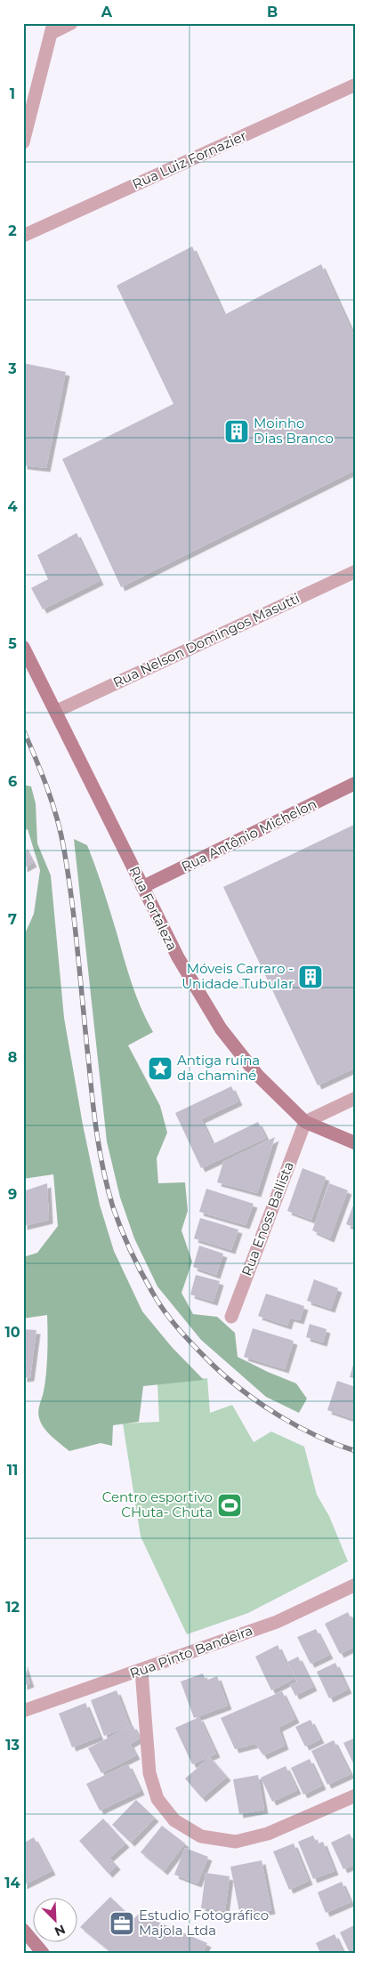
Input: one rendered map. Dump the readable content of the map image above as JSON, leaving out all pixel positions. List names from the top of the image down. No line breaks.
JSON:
{"streets":{"main road":["Rua Antônio Michelon","Rua Fortaleza"],"street":["Rua Luiz Fornazier","Rua Nelson Domingos Masutti","Rua Enoss Ballista","Rua Pinto Bandeira"]},"crossings":[["Rua Nelson Domingos Masutti","Rua Fortaleza"],["Rua Antônio Michelon","Rua Fortaleza"],["Rua Fortaleza","Rua Enoss Ballista"]],"places":{"building":["Moinho Dias Branco","Móveis Carraro - Unidade Tubular"],"place":["Antiga ruína da chaminé"],"sports":["Centro esportivo CHuta- Chuta"],"office":["Estudio Fotográfico Majola Ltda"]},"north":"bottom right","grid":{"columns":["A","B"],"rows":["1","2","3","4","5","6","7","8","9","10","11","12","13","14"]}}
